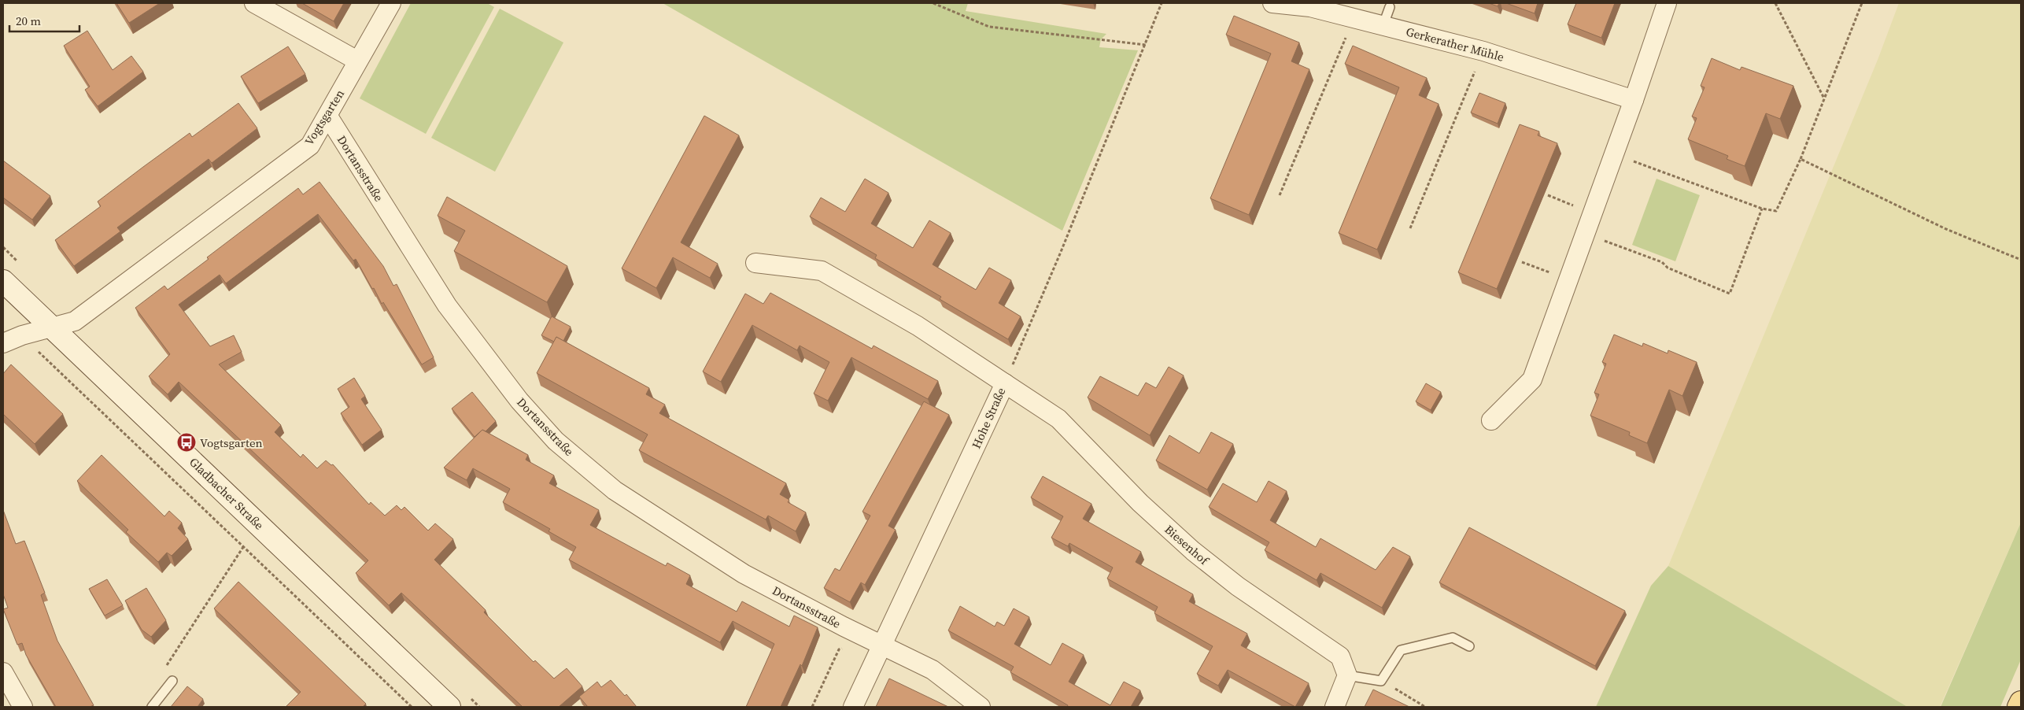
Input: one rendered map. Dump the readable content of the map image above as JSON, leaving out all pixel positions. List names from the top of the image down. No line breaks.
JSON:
{"streets":{"street":["Gerkerather Mühle","Vogtsgarten","Dortansstraße","Hohe Straße","Gladbacher Straße","Biesenhof"]},"crossings":[["Vogtsgarten","Dortansstraße"],["Vogtsgarten","Gladbacher Straße"],["Dortansstraße","Hohe Straße"],["Hohe Straße","Biesenhof"]],"places":{"bus stop":["Vogtsgarten"]},"scale_bar":"20 m"}
